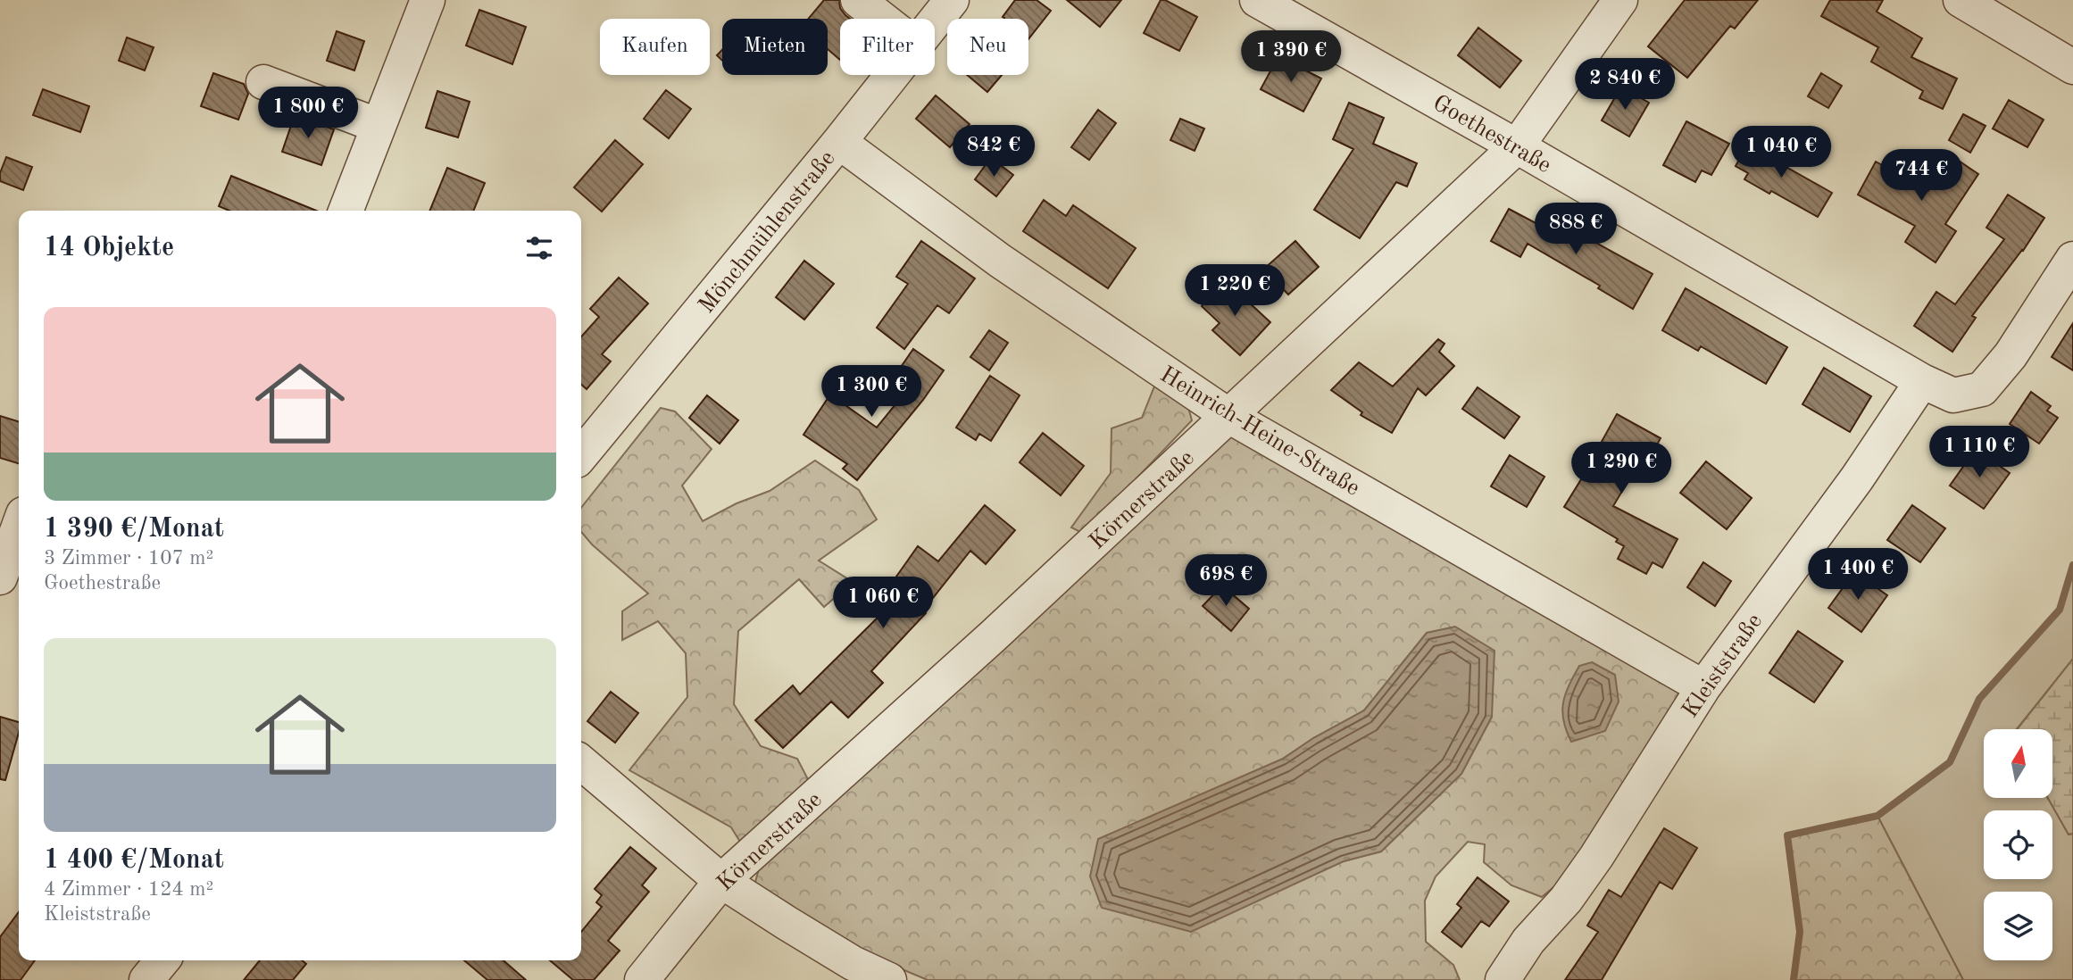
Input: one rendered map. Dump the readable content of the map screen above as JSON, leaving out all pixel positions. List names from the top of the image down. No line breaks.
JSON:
{"streets":{"street":["Goethestraße","Mönchmühlenstraße","Heinrich-Heine-Straße","Körnerstraße","Kleiststraße"]},"crossings":[["Goethestraße","Körnerstraße"],["Goethestraße","Kleiststraße"],["Mönchmühlenstraße","Heinrich-Heine-Straße"],["Heinrich-Heine-Straße","Körnerstraße"],["Heinrich-Heine-Straße","Kleiststraße"]],"north":"top","page":{"chip":["Kaufen","Mieten","Filter","Neu"],"price":["1 390 €","2 840 €","1 800 €","842 €","1 040 €","744 €","888 €","1 220 €","1 300 €","1 110 €","1 290 €","1 400 €","698 €","1 060 €"],"heading":"14 Objekte","list":[{"name":"1 390 €/Monat","note":"3 Zimmer · 107 m² · Goethestraße"},{"name":"1 400 €/Monat","note":"4 Zimmer · 124 m² · Kleiststraße"}]}}
